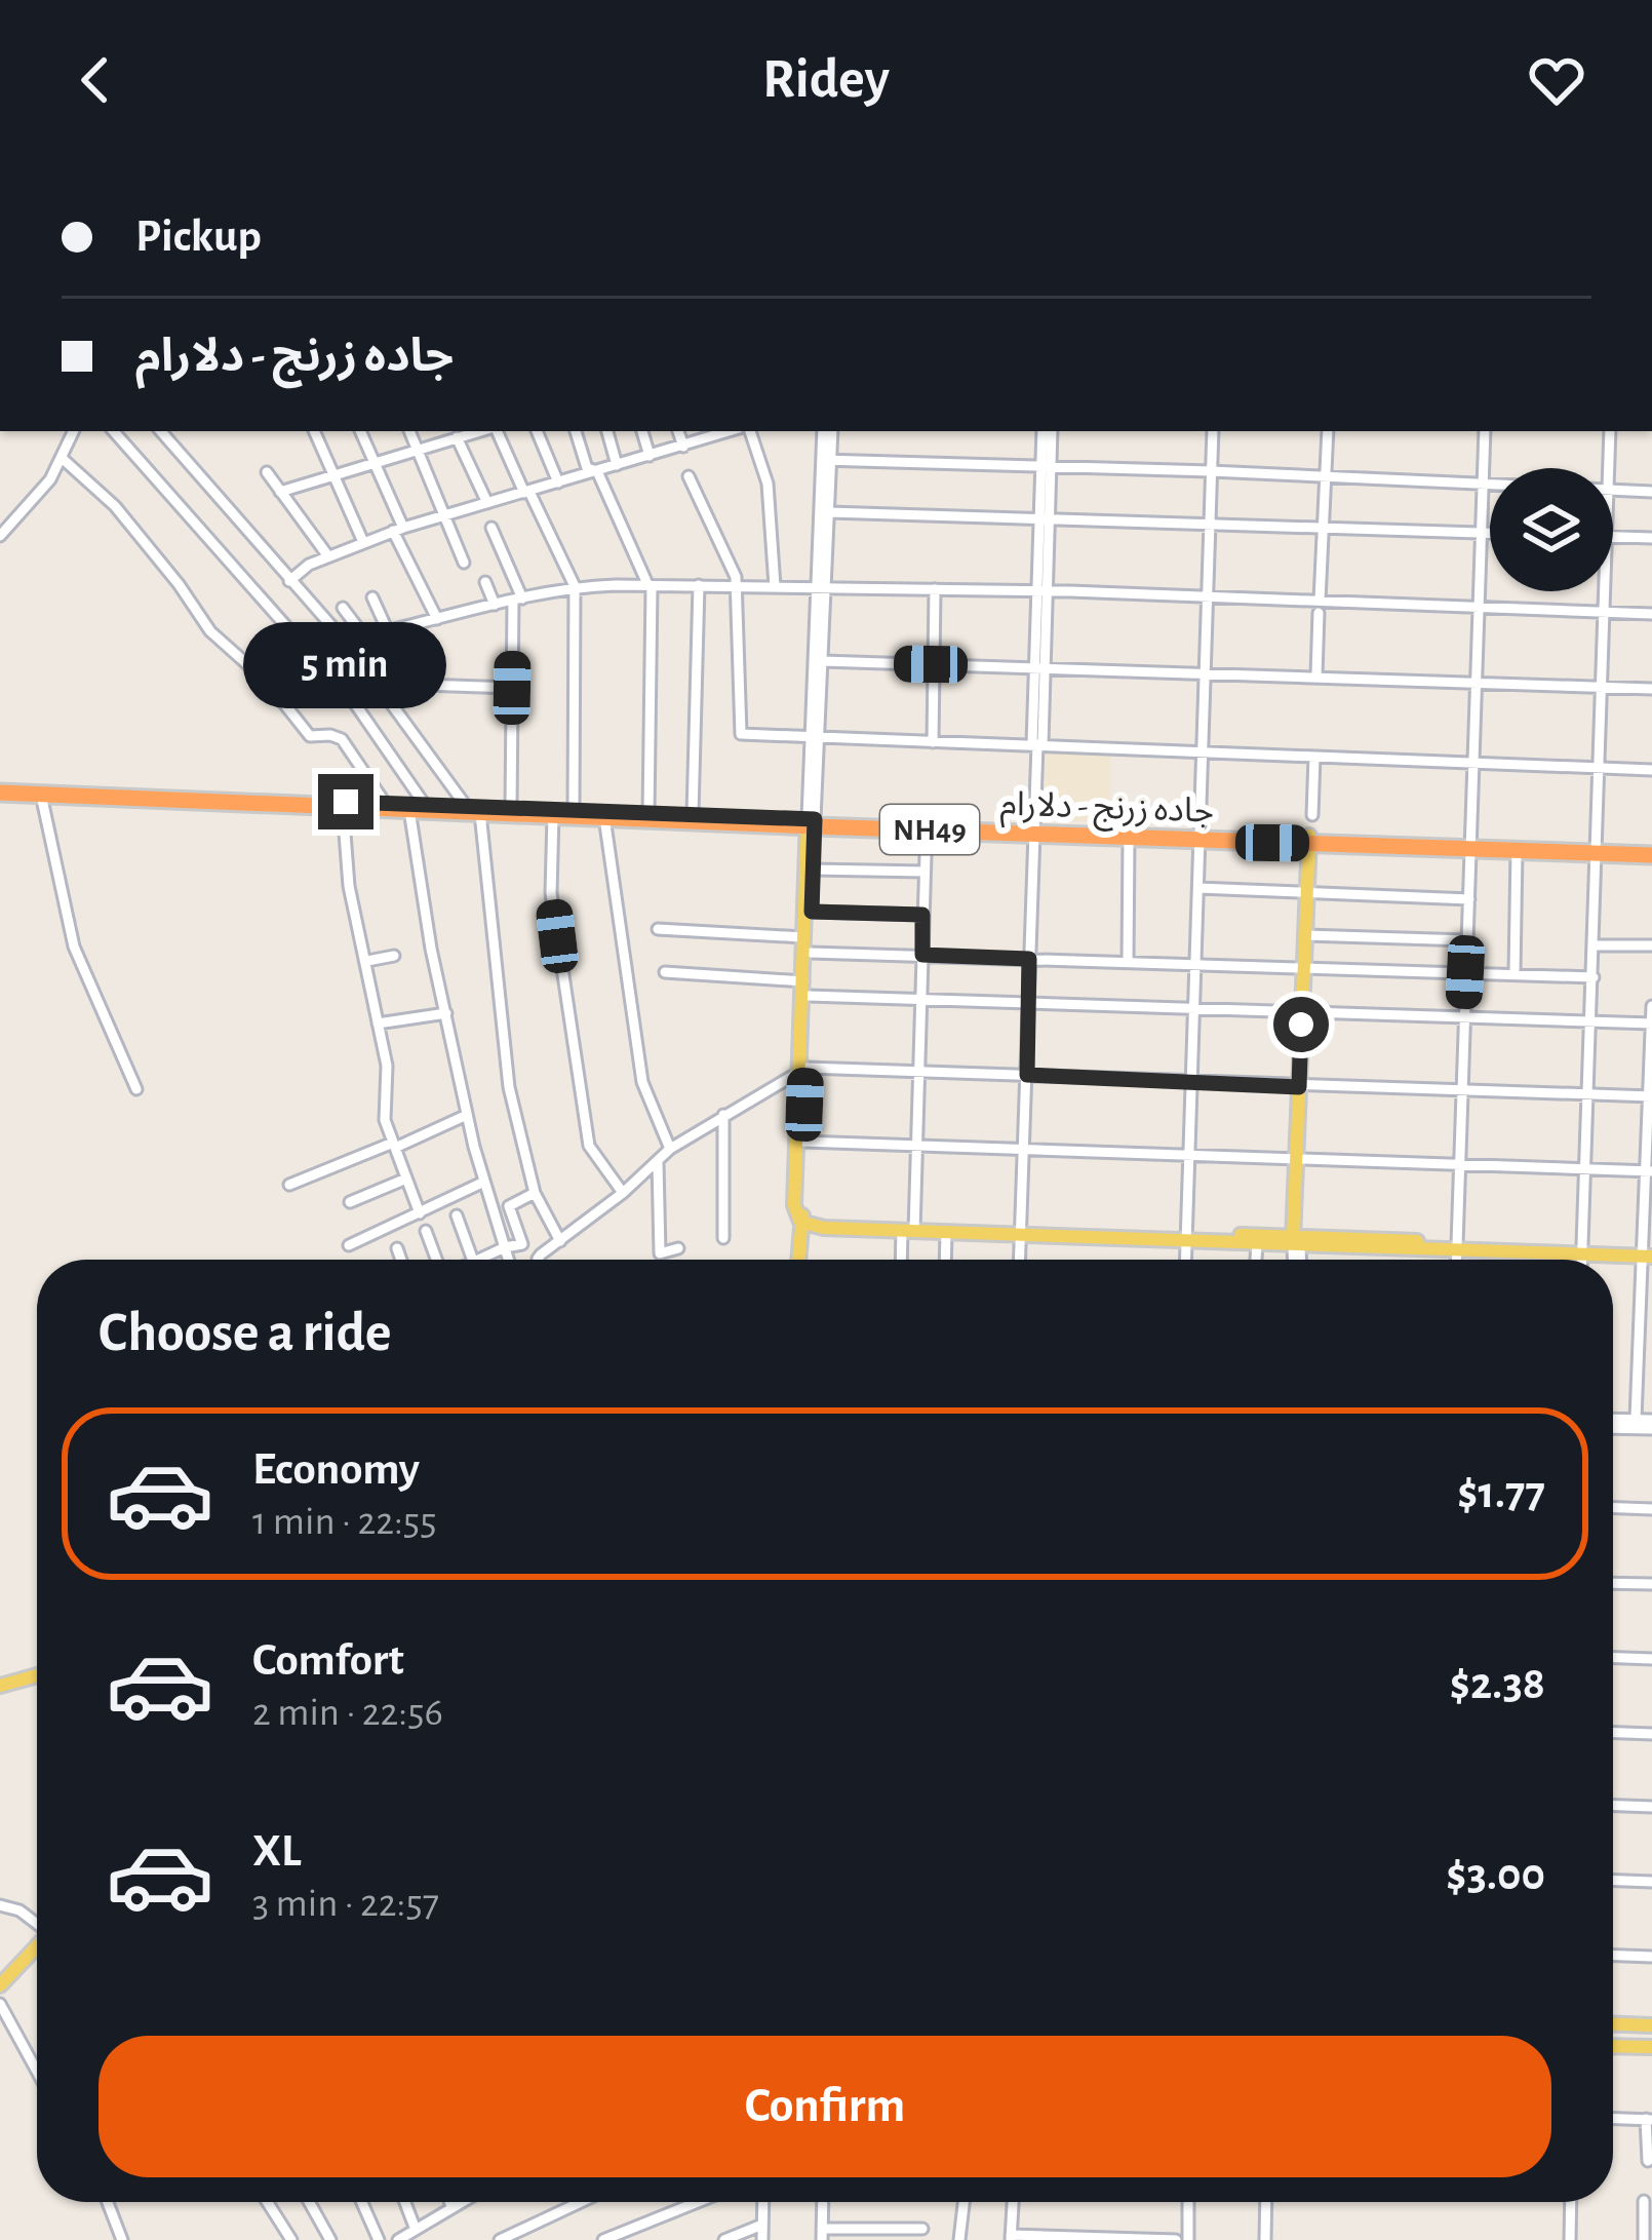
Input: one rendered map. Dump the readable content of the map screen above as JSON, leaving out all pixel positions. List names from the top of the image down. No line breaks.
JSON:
{"streets":{"highway":["جاده زرنج - دلارام","NH49"]},"page":{"header":"Ridey","banner":["Pickup","جاده زرنج - دلارام"],"bubble":"5 min","heading":"Choose a ride","list":[{"name":"Economy","note":"1 min · 22:55","value":"$1.77"},{"name":"Comfort","note":"2 min · 22:56","value":"$2.38"},{"name":"XL","note":"3 min · 22:57","value":"$3.00"}],"buttons":"Confirm"}}
